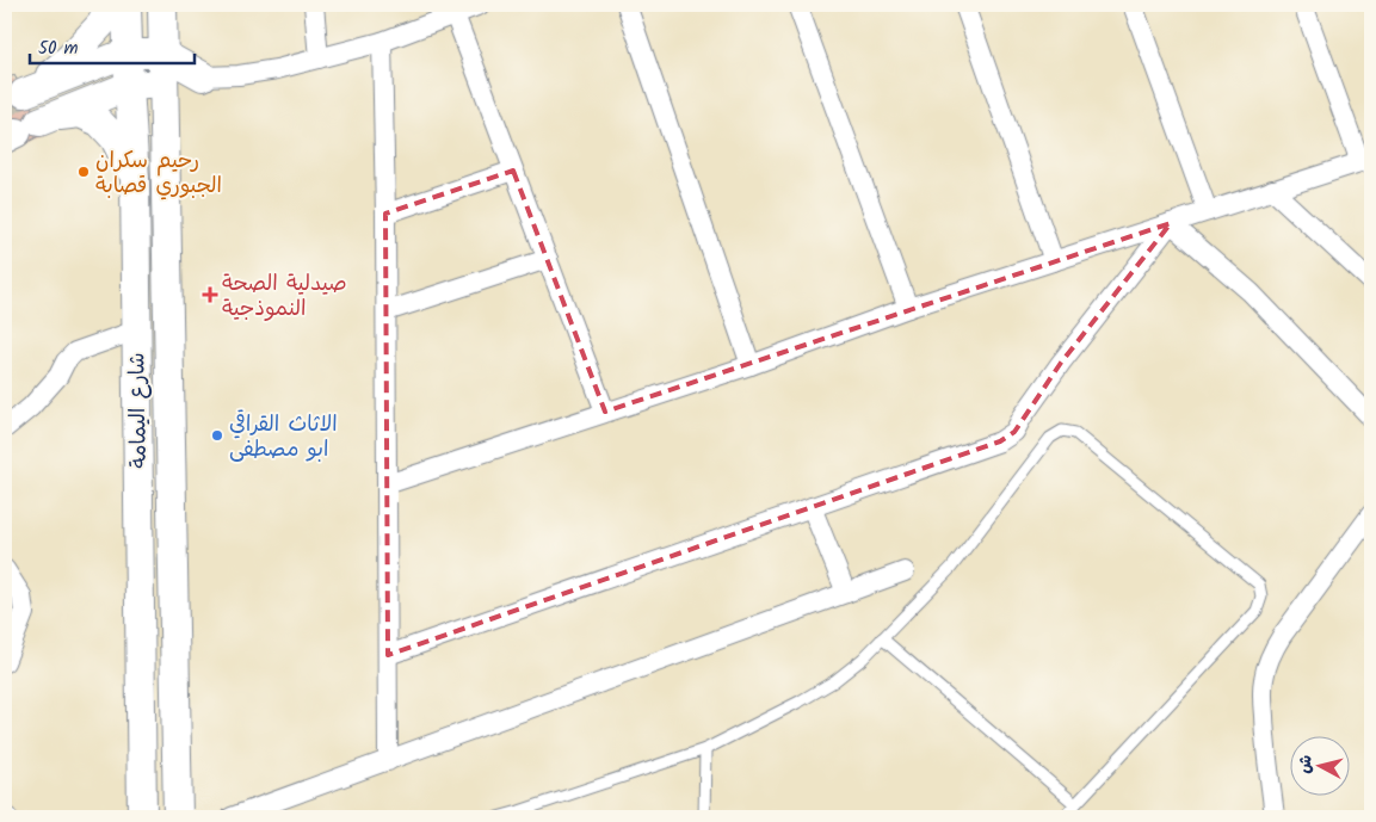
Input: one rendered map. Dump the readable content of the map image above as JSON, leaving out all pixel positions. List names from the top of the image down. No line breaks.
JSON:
{"streets":{"main road":["شارع اليمامة"]},"places":{"other":["رحيم سكران الجبوري قصابة","الاثاث القراقي ابو مصطفى"],"health":["صيدلية الصحة النموذجية"]},"scale_bar":"50 m","north":"left"}
